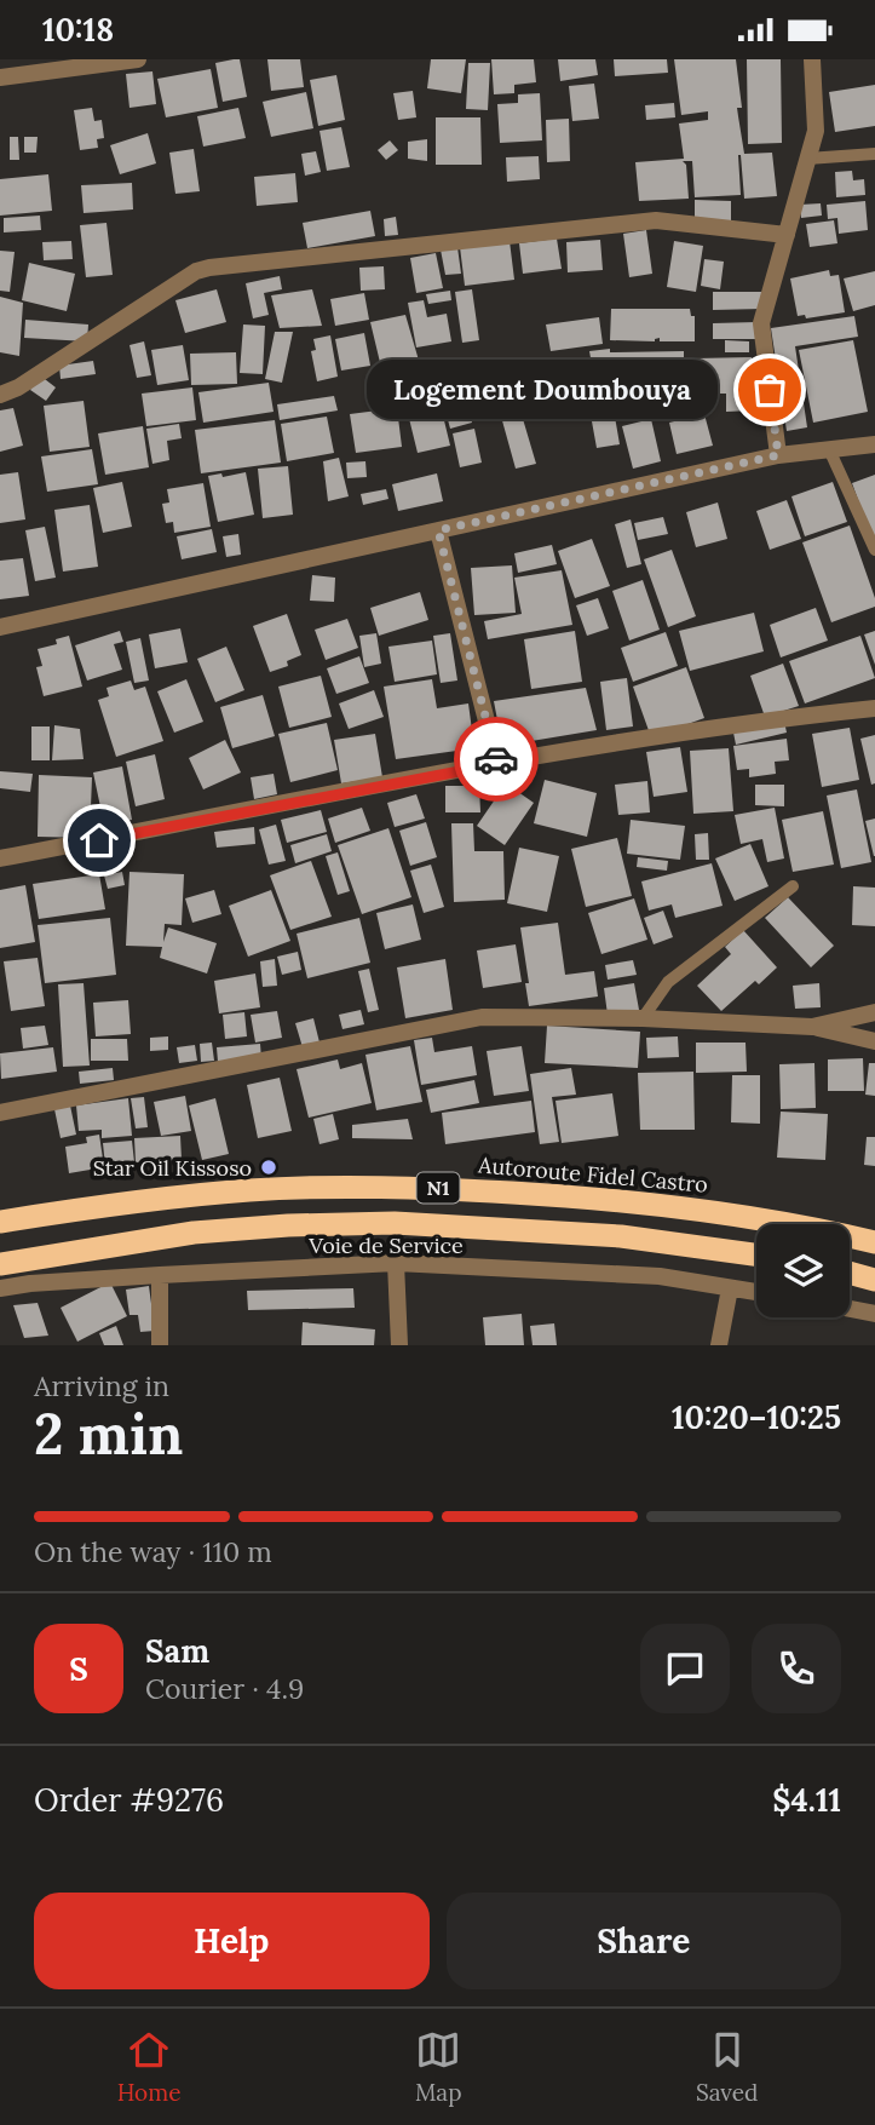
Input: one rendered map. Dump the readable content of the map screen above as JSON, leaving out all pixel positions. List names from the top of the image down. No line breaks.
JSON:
{"streets":{"highway":["Autoroute Fidel Castro","N1"],"street":["Voie de Service"]},"places":["Logement Doumbouya","Star Oil Kissoso"],"page":{"status":"10:18","bubble":"Logement Doumbouya","heading":["2 min","Arriving in","10:20–10:25"],"panel":["Sam","Courier · 4.9","Order #9276","$4.11"],"bar":"On the way · 110 m","round":"S","buttons":["Help","Share"],"tabs":["Home","Map","Saved"]}}
